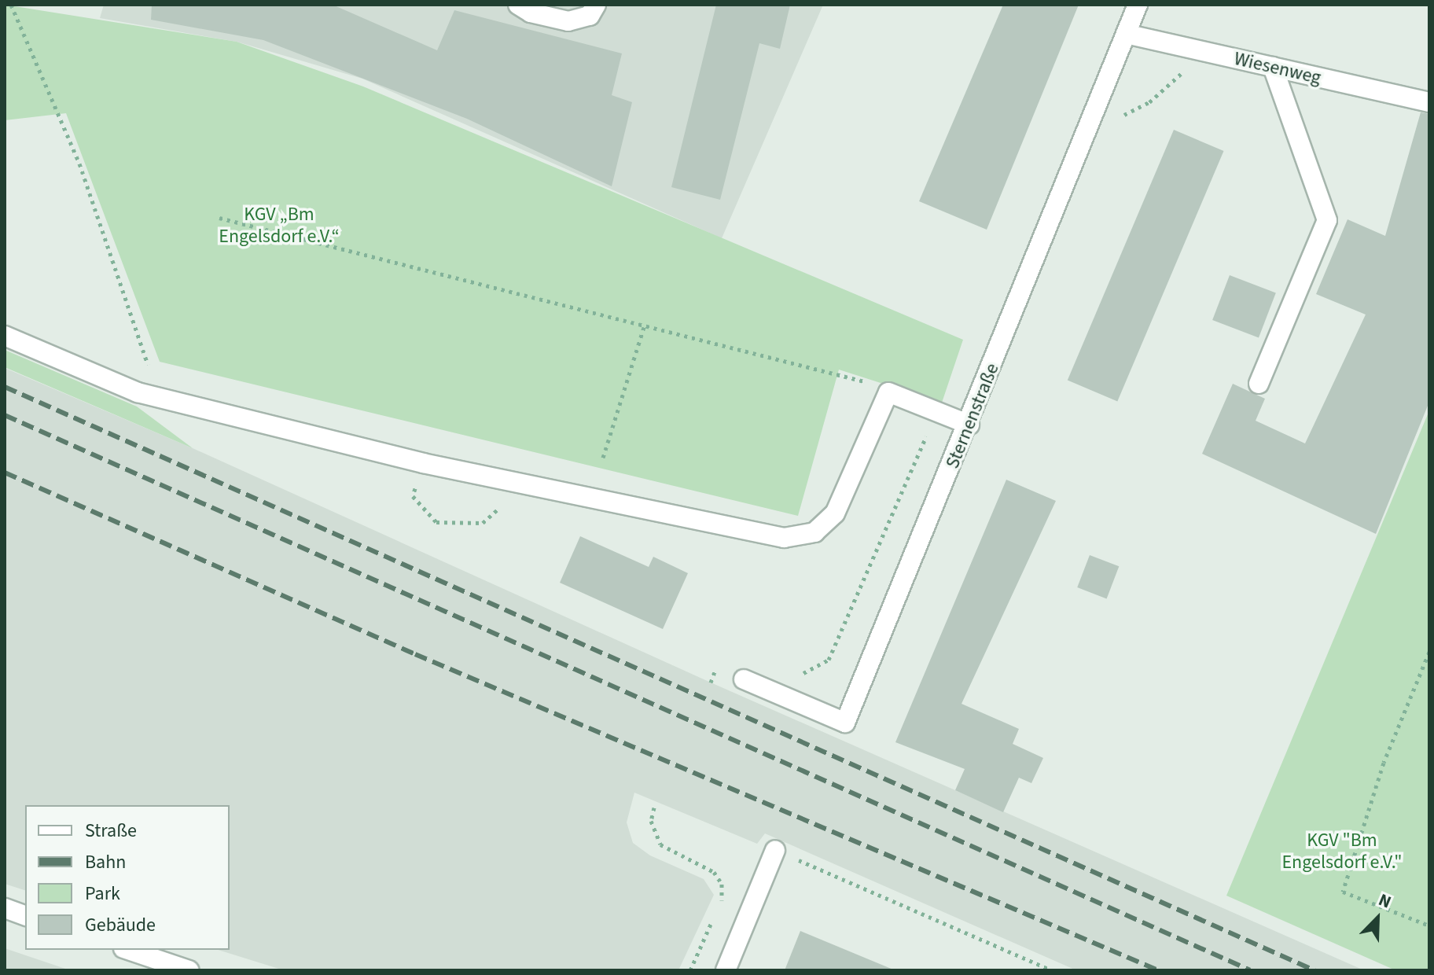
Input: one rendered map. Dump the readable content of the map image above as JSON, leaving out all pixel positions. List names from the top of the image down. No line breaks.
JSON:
{"streets":{"street":["Wiesenweg","Sternenstraße"]},"crossings":[["Wiesenweg","Sternenstraße"]],"parks":["KGV „Bm Engelsdorf e.V.“","KGV \"Bm Engelsdorf e.V.\""],"legend":["Straße","Bahn","Park","Gebäude"],"north":"top right"}
